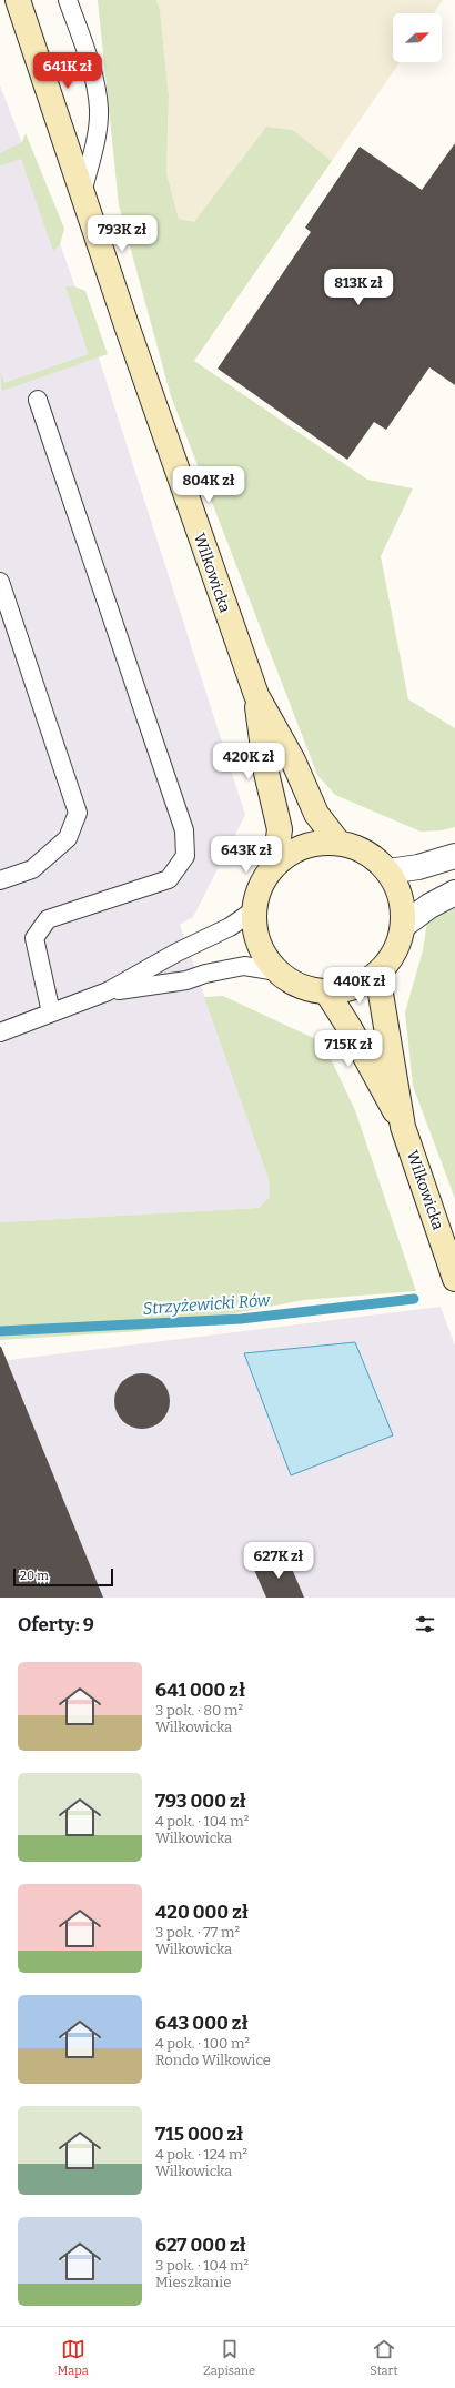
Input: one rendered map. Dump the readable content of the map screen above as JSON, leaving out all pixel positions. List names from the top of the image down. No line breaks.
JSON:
{"streets":{"main road":["Wilkowicka"]},"water":["Strzyżewicki Rów"],"scale_bar":"20 m","north":"top right","page":{"price":["641K zł","793K zł","813K zł","804K zł","420K zł","643K zł","440K zł","715K zł","627K zł"],"scale":"20 m","heading":"Oferty: 9","list":[{"name":"641 000 zł","note":"3 pok. · 80 m² · Wilkowicka"},{"name":"793 000 zł","note":"4 pok. · 104 m² · Wilkowicka"},{"name":"420 000 zł","note":"3 pok. · 77 m² · Wilkowicka"},{"name":"643 000 zł","note":"4 pok. · 100 m² · Rondo Wilkowice"},{"name":"715 000 zł","note":"4 pok. · 124 m² · Wilkowicka"},{"name":"627 000 zł","note":"3 pok. · 104 m² · Mieszkanie"}],"tabs":["Mapa","Zapisane","Start"]}}
